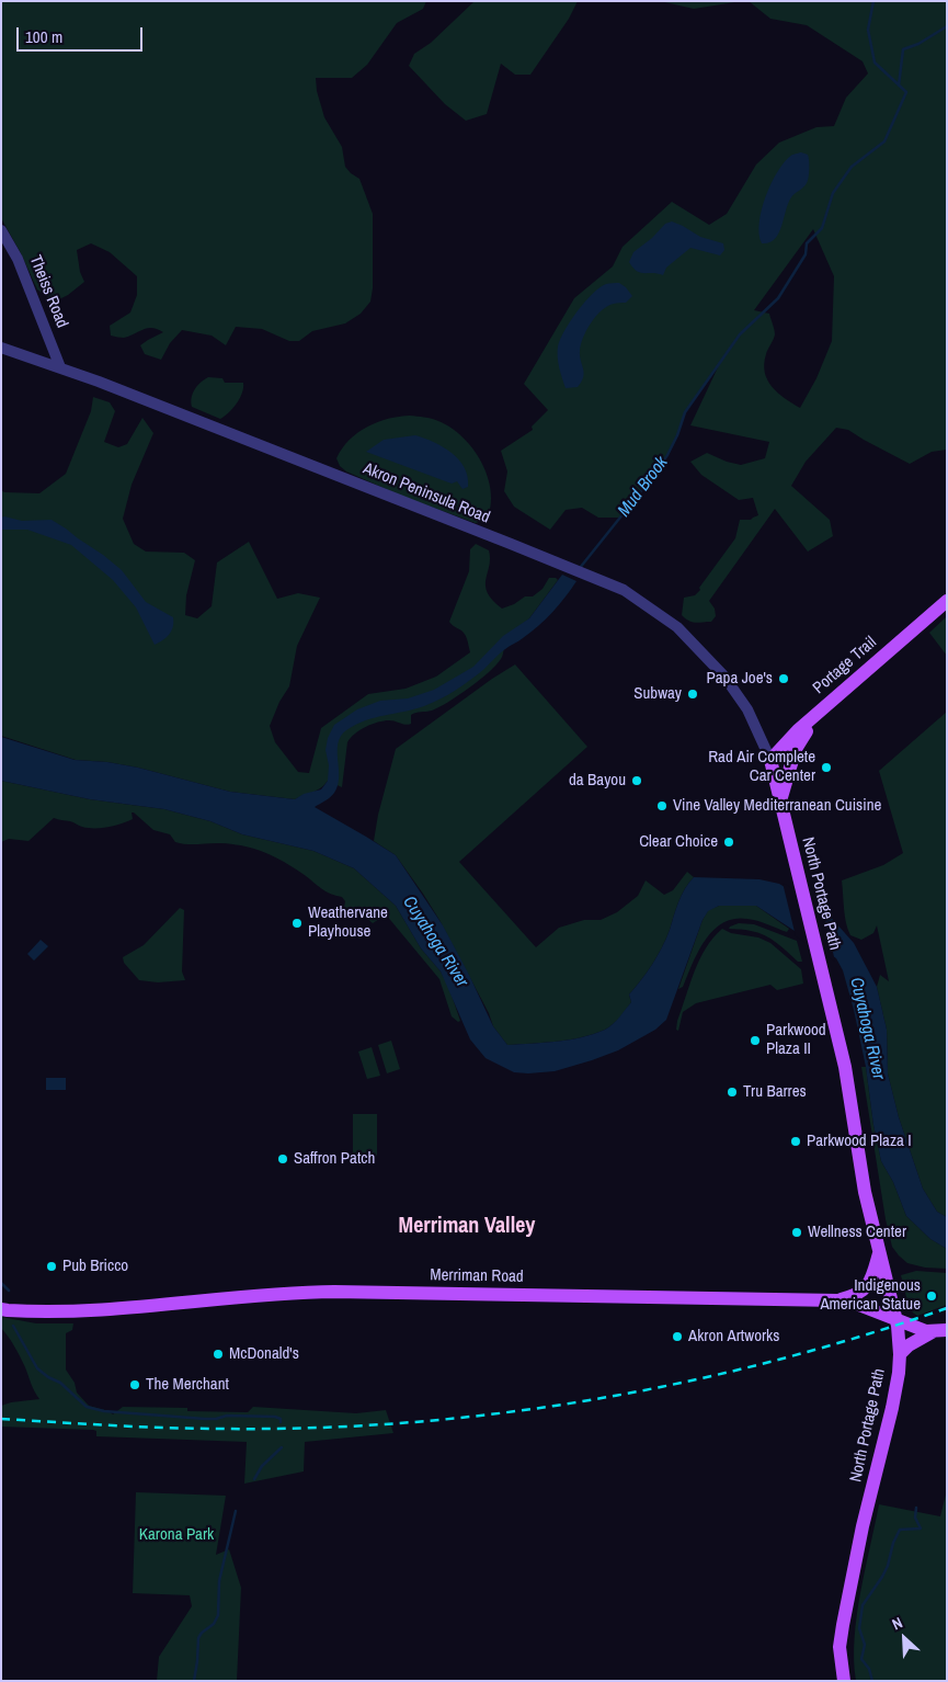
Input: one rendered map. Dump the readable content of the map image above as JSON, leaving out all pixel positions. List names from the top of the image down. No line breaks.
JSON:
{"streets":{"main road":["Portage Trail","North Portage Path","Merriman Road"],"street":["Theiss Road","Akron Peninsula Road"]},"crossings":[["Theiss Road","Akron Peninsula Road"],["Akron Peninsula Road","Portage Trail"],["Akron Peninsula Road","North Portage Path"],["Portage Trail","North Portage Path"],["North Portage Path","Merriman Road"]],"districts":["Merriman Valley"],"water":["Mud Brook","Cuyahoga River"],"parks":["Karona Park"],"places":["Papa Joe's","Subway","Rad Air Complete Car Center","da Bayou","Vine Valley Mediterranean Cuisine","Clear Choice","Weathervane Playhouse","Parkwood Plaza II","Tru Barres","Parkwood Plaza I","Saffron Patch","Wellness Center","Pub Bricco","Indigenous American Statue","Akron Artworks","McDonald's","The Merchant"],"scale_bar":"100 m","north":"top left"}
